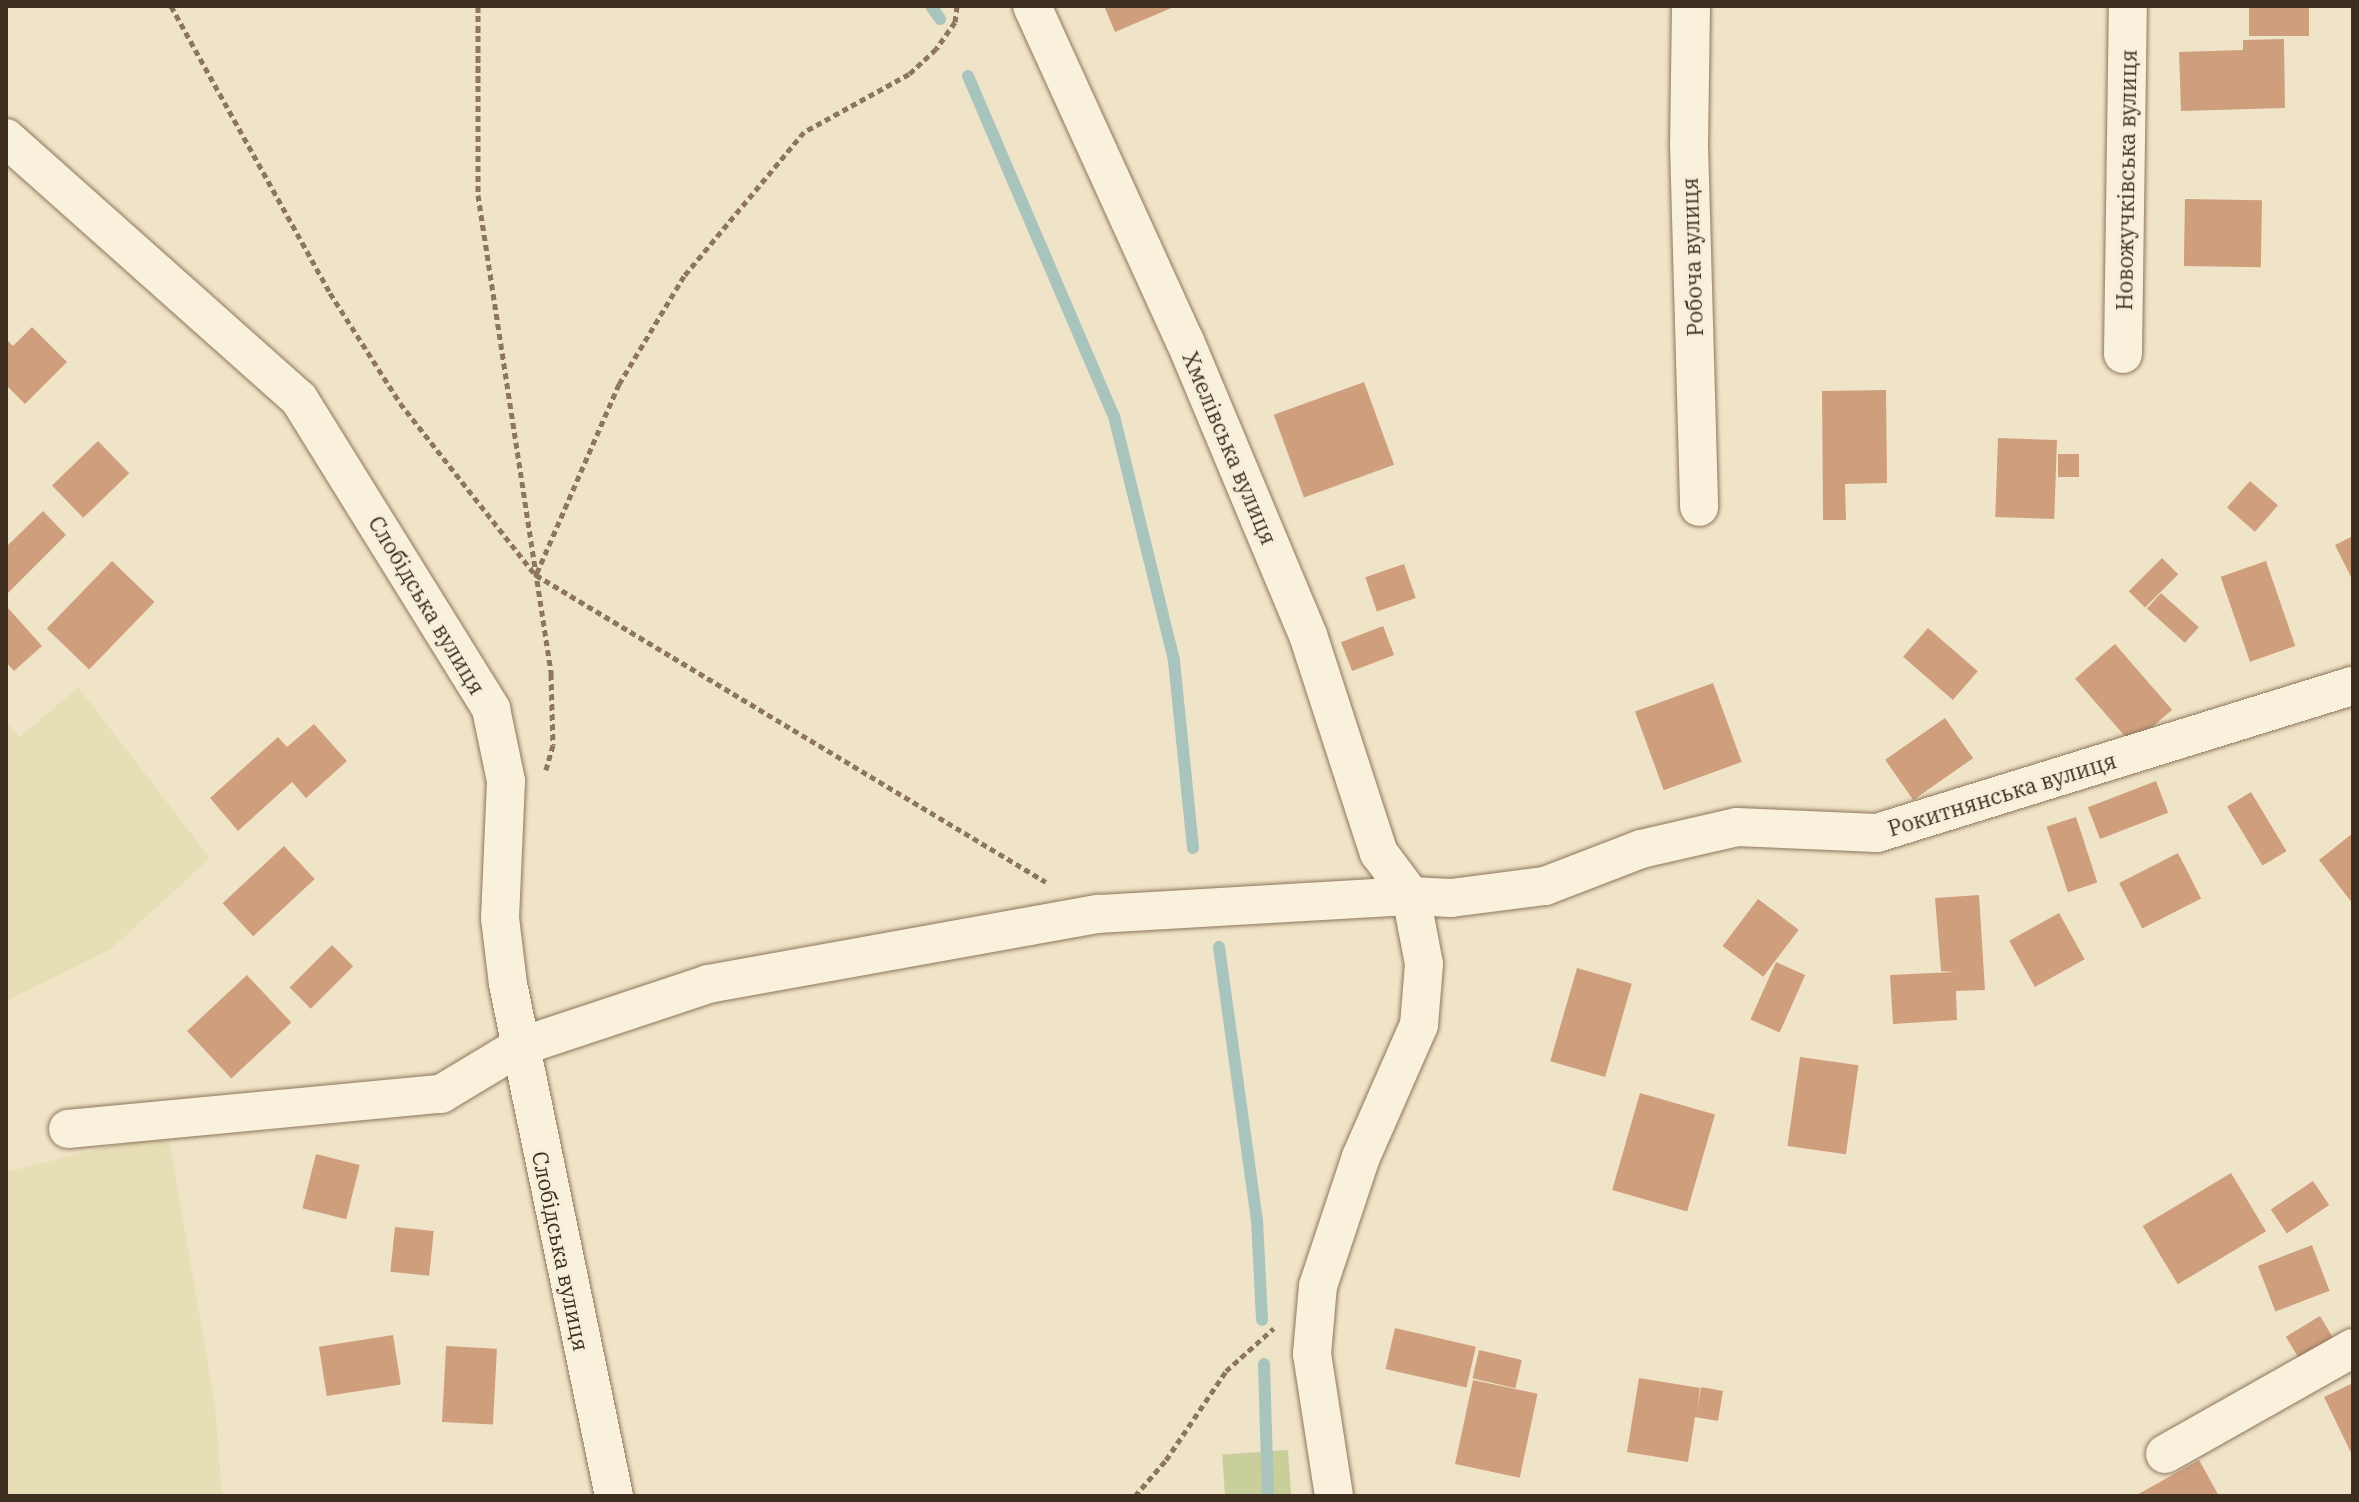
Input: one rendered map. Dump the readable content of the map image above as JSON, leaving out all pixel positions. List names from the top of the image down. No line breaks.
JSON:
{"streets":{"street":["Новожучківська вулиця","Робоча вулиця","Хмелівська вулиця","Слобідська вулиця","Рокитнянська вулиця"]},"crossings":[["Хмелівська вулиця","Рокитнянська вулиця"],["Слобідська вулиця","Рокитнянська вулиця"]]}
